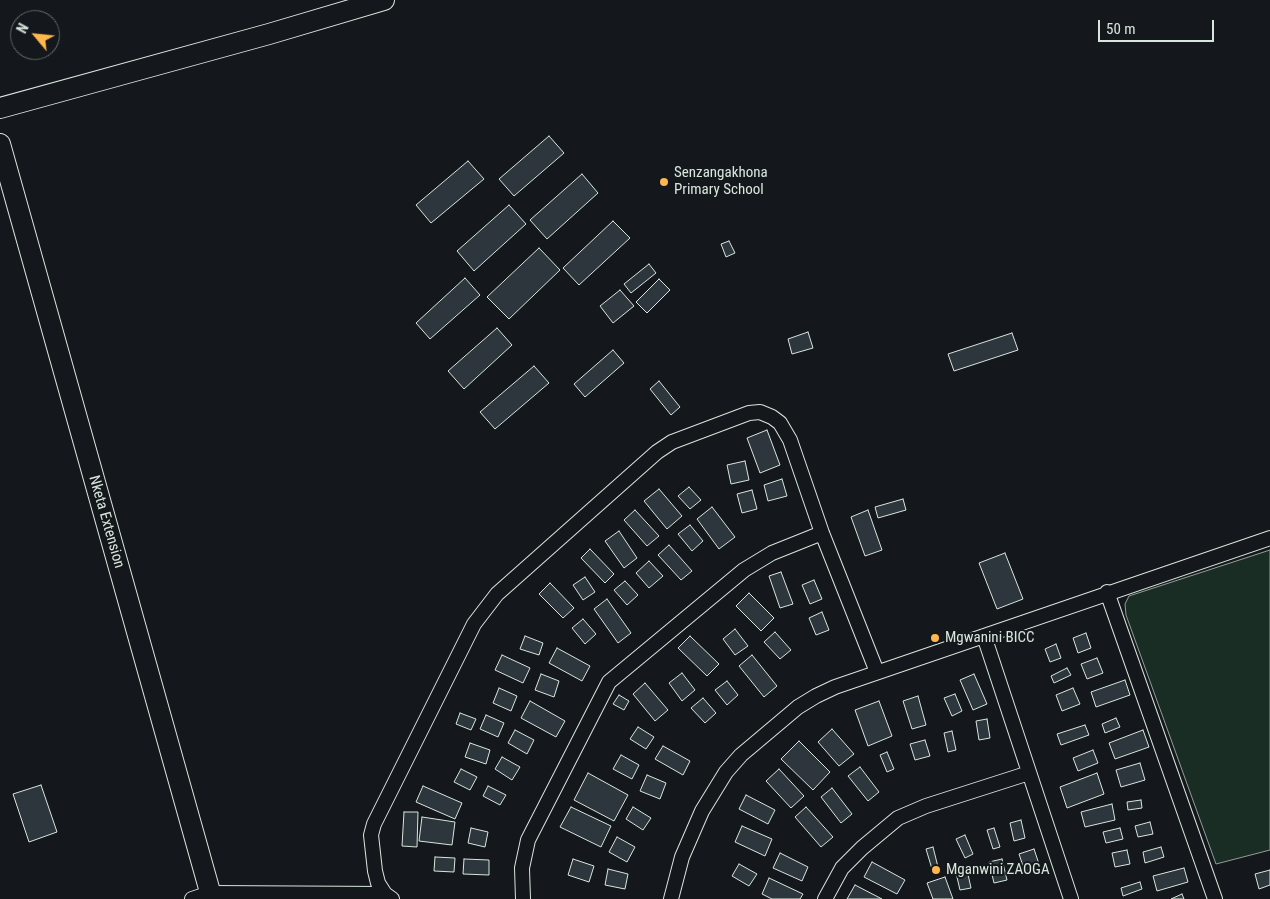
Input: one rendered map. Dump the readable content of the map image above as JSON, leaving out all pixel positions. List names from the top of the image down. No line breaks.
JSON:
{"streets":{"street":["Nketa Extension"]},"places":["Senzangakhona Primary School","Mgwanini BICC","Mganwini ZAOGA"],"scale_bar":"50 m","north":"top left"}
